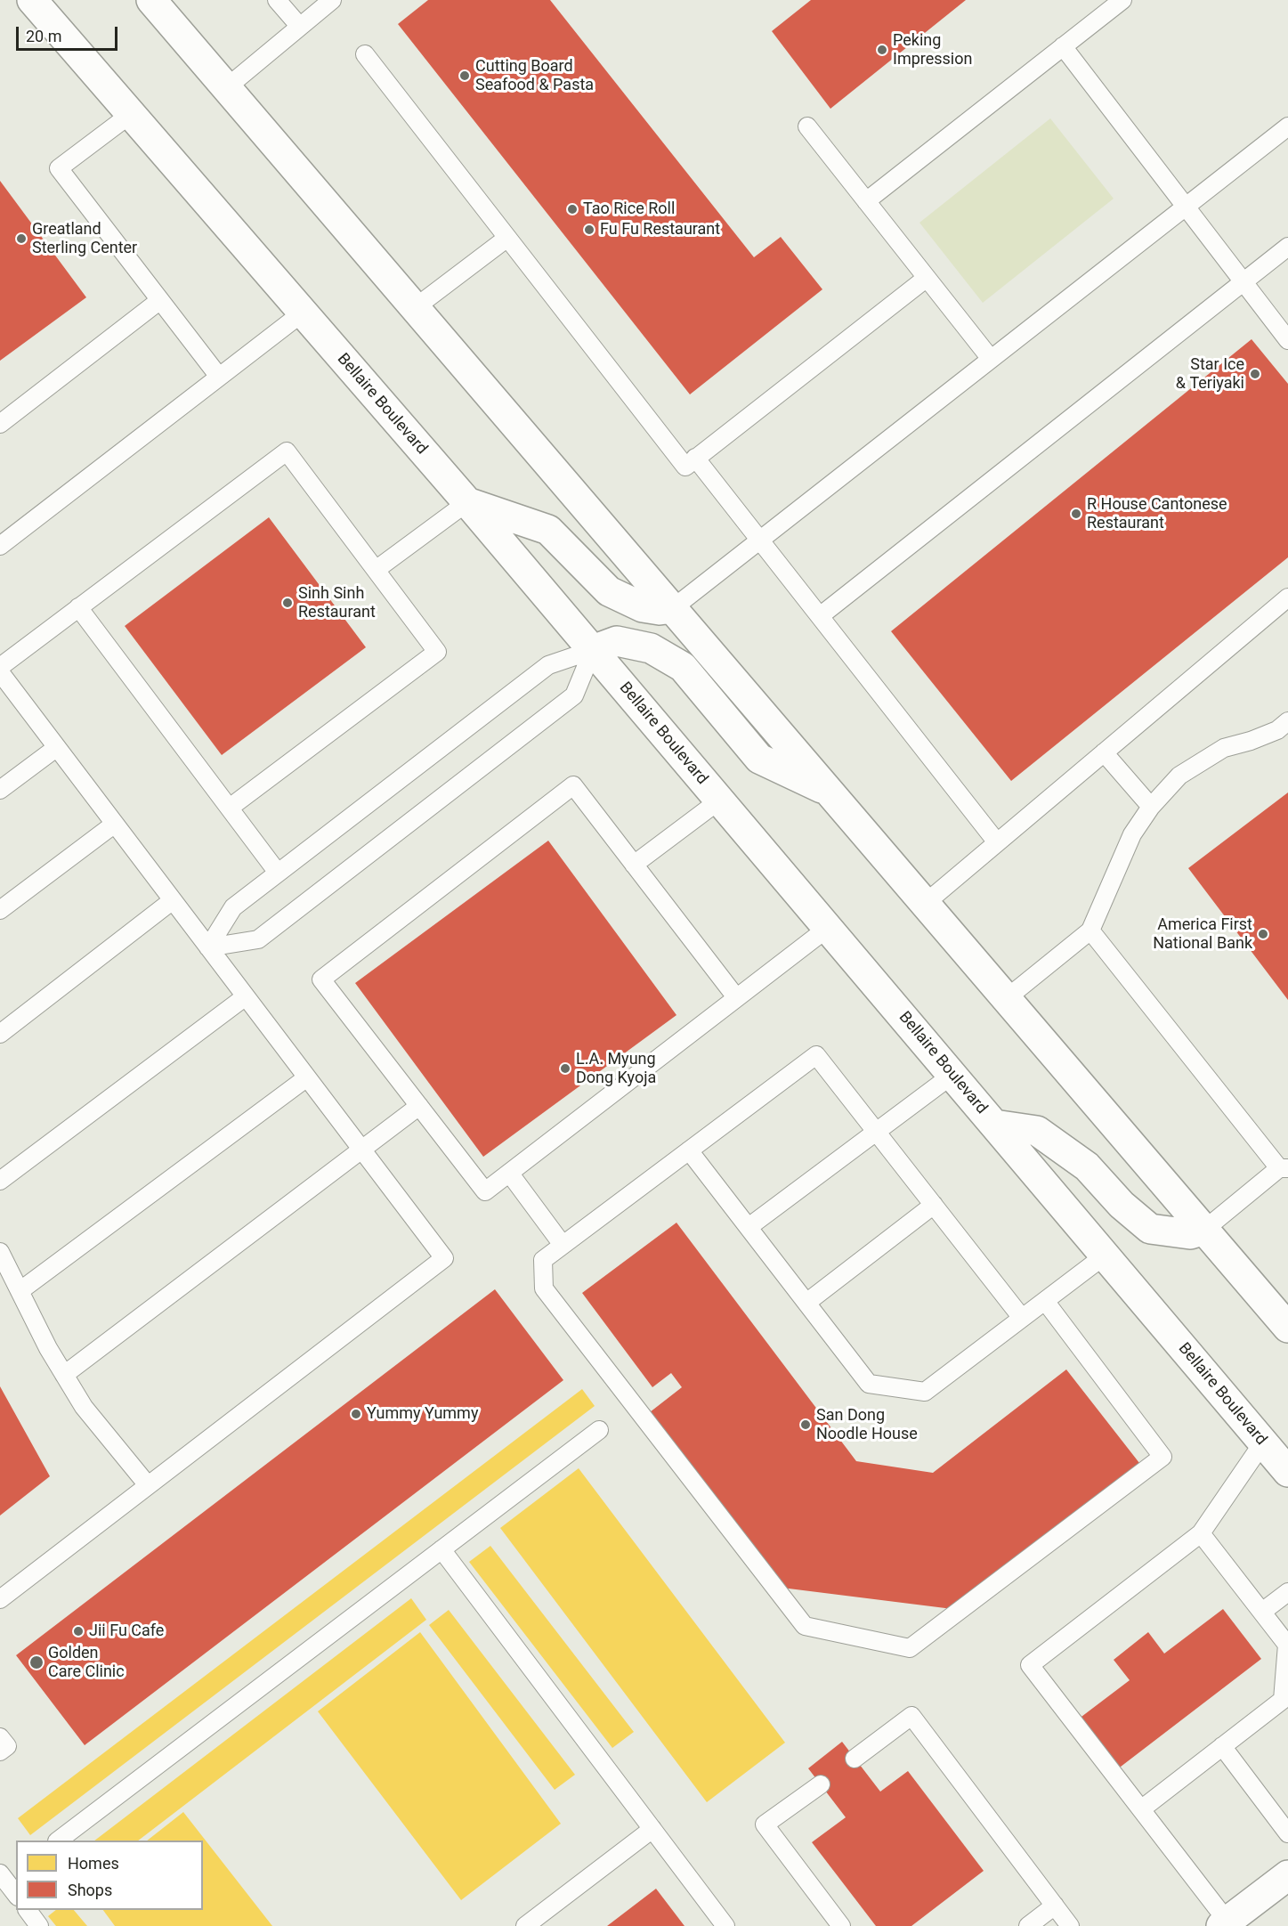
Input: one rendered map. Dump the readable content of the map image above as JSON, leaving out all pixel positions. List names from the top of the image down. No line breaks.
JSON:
{"streets":{"main road":["Bellaire Boulevard"]},"places":["Peking Impression","Cutting Board Seafood & Pasta","Tao Rice Roll","Fu Fu Restaurant","Greatland Sterling Center","Star Ice & Teriyaki","R House Cantonese Restaurant","Sinh Sinh Restaurant","America First National Bank","L.A. Myung Dong Kyoja","Yummy Yummy","San Dong Noodle House","Jii Fu Cafe","Golden Care Clinic"],"legend":["Homes","Shops"],"scale_bar":"20 m"}
